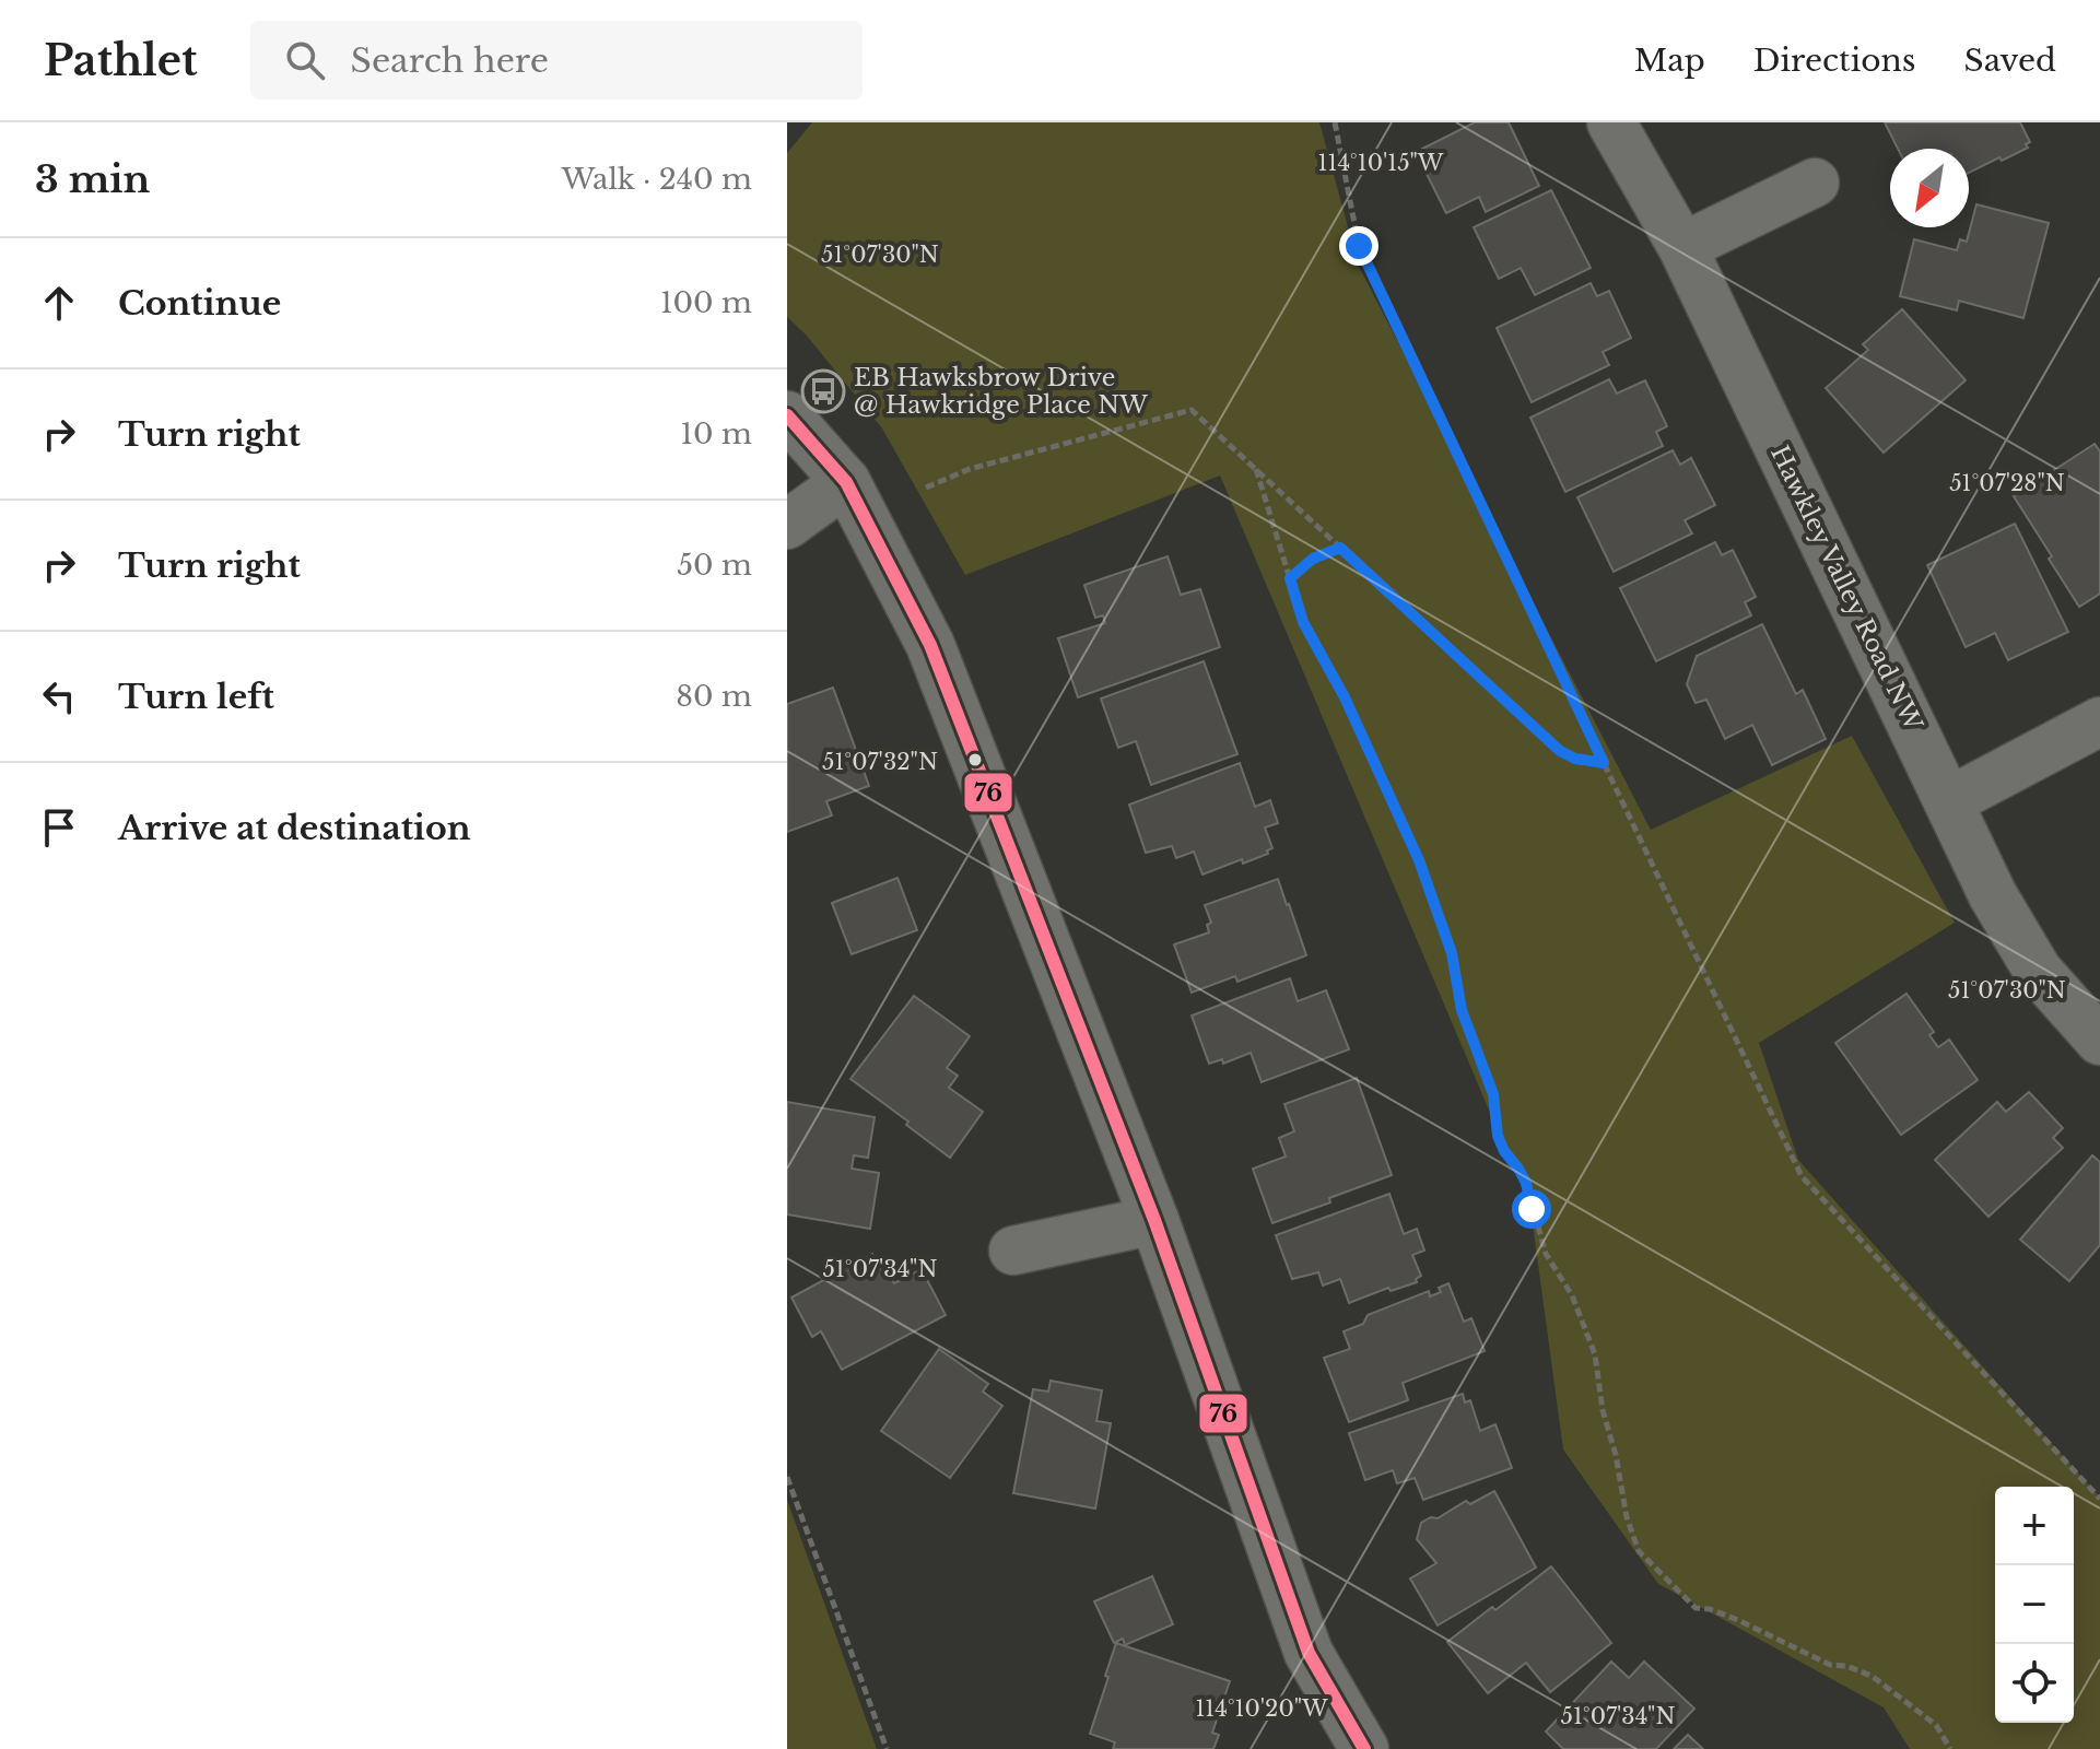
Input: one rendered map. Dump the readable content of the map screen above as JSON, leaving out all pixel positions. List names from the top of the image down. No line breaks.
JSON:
{"streets":{"street":["Hawkley Valley Road NW"]},"places":{"bus stop":["EB Hawksbrow Drive @ Hawkridge Place NW"]},"lines":["transit line 76"],"north":"bottom left","page":{"header":"Pathlet","search":"Search here","nav":["Map","Directions","Saved"],"heading":["3 min","Walk · 240 m"],"list":[["Continue","100 m"],["Turn right","10 m"],["Turn right","50 m"],["Turn left","80 m"],"Arrive at destination"],"map_buttons":["+","−"]},"coordinates":["114°10'15\"W","51°07'30\"N","51°07'28\"N","51°07'32\"N","51°07'34\"N","114°10'20\"W"]}
